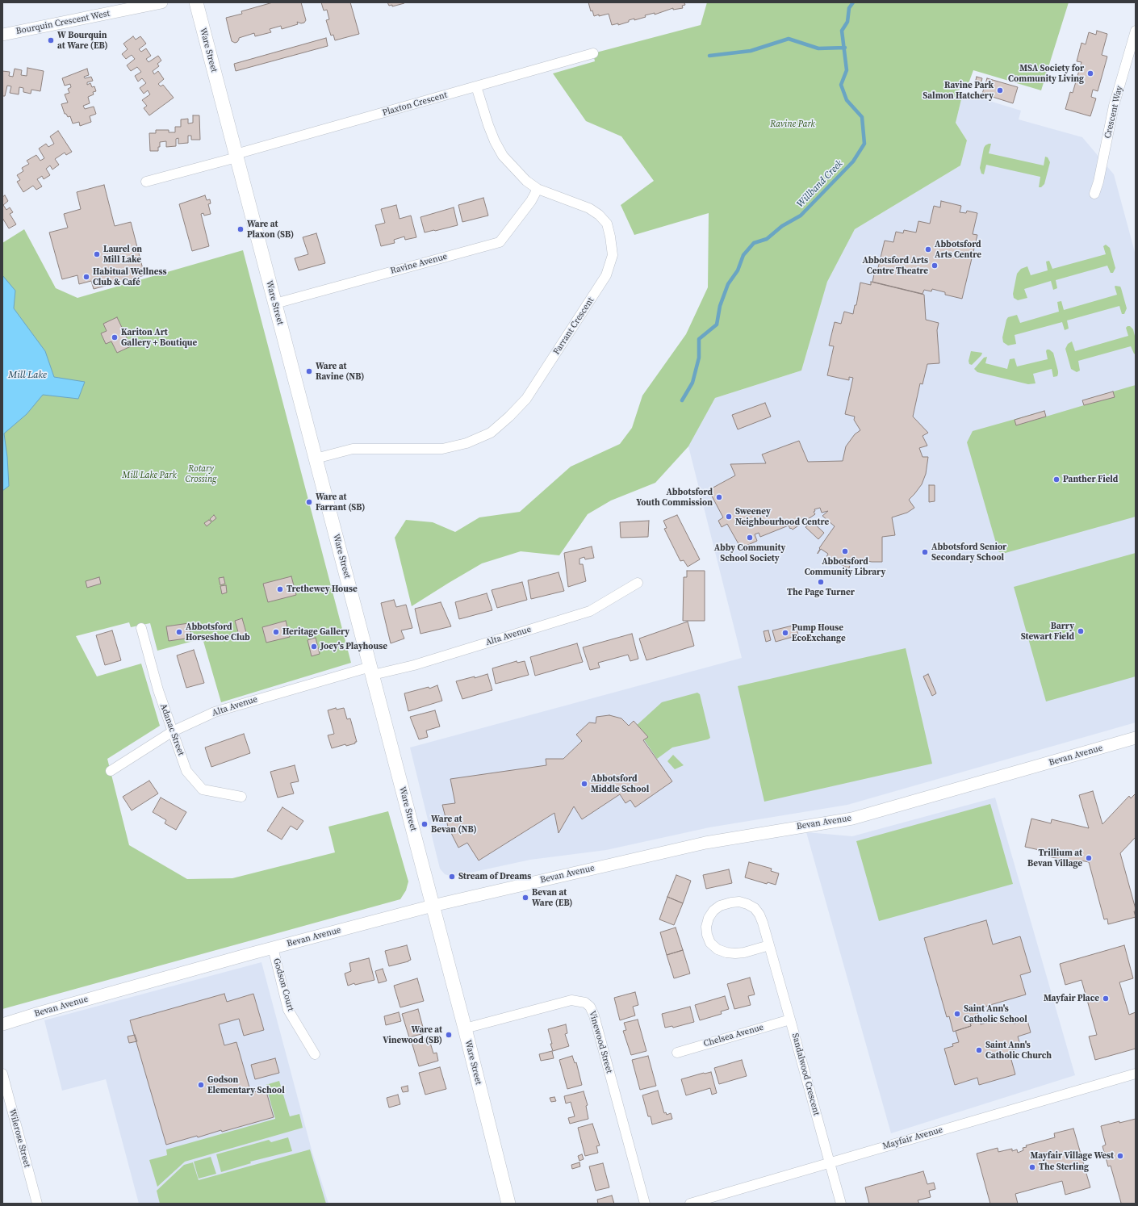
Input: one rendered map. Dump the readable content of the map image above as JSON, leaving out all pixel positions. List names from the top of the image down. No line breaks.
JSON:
{"streets":{"main road":["Ware Street"],"street":["Bourquin Crescent West","Plaxton Crescent","Crescent Way","Ravine Avenue","Farrant Crescent","Alta Avenue","Adanac Street","Bevan Avenue","Godson Court","Chelsea Avenue","Vinewood Street","Sandalwood Crescent","Wilerose Street","Mayfair Avenue"]},"crossings":[["Ware Street","Plaxton Crescent"],["Ware Street","Ravine Avenue"],["Ware Street","Farrant Crescent"],["Ware Street","Alta Avenue"],["Ware Street","Bevan Avenue"],["Ware Street","Vinewood Street"],["Plaxton Crescent","Farrant Crescent"],["Ravine Avenue","Farrant Crescent"],["Alta Avenue","Adanac Street"],["Bevan Avenue","Godson Court"],["Chelsea Avenue","Sandalwood Crescent"],["Sandalwood Crescent","Mayfair Avenue"]],"water":["Willband Creek","Mill Lake"],"parks":["Ravine Park","Rotary Crossing","Mill Lake Park"],"places":["W Bourquin at Ware (EB)","MSA Society for Community Living","Ravine Park Salmon Hatchery","Ware at Plaxon (SB)","Abbotsford Arts Centre","Laurel on Mill Lake","Abbotsford Arts Centre Theatre","Habitual Wellness Club & Café","Kariton Art Gallery + Boutique","Ware at Ravine (NB)","Panther Field","Abbotsford Youth Commission","Ware at Farrant (SB)","Sweeney Neighbourhood Centre","Abby Community School Society","Abbotsford Community Library","Abbotsford Senior Secondary School","The Page Turner","Trethewey House","Barry Stewart Field","Abbotsford Horseshoe Club","Heritage Gallery","Pump House EcoExchange","Joey's Playhouse","Abbotsford Middle School","Ware at Bevan (NB)","Trillium at Bevan Village","Stream of Dreams","Bevan at Ware (EB)","Mayfair Place","Saint Ann's Catholic School","Ware at Vinewood (SB)","Saint Ann's Catholic Church","Godson Elementary School","Mayfair Village West","The Sterling"]}
